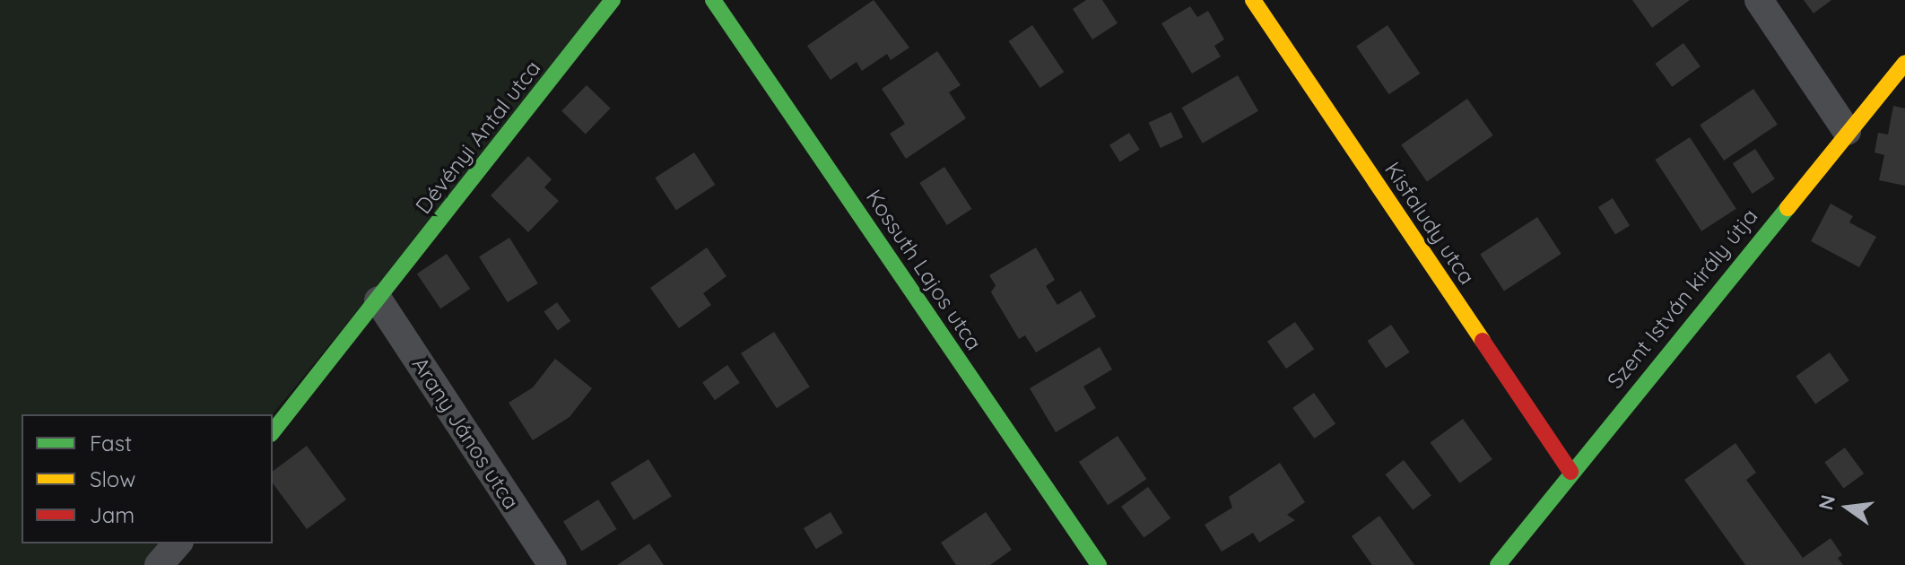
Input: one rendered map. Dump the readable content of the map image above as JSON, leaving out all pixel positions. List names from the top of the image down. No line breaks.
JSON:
{"streets":{"street":["Dévényi Antal utca","Kisfaludy utca","Kossuth Lajos utca","Szent István király útja","Arany János utca"]},"crossings":[["Dévényi Antal utca","Arany János utca"],["Kisfaludy utca","Szent István király útja"]],"legend":["Fast","Slow","Jam"],"north":"left"}
